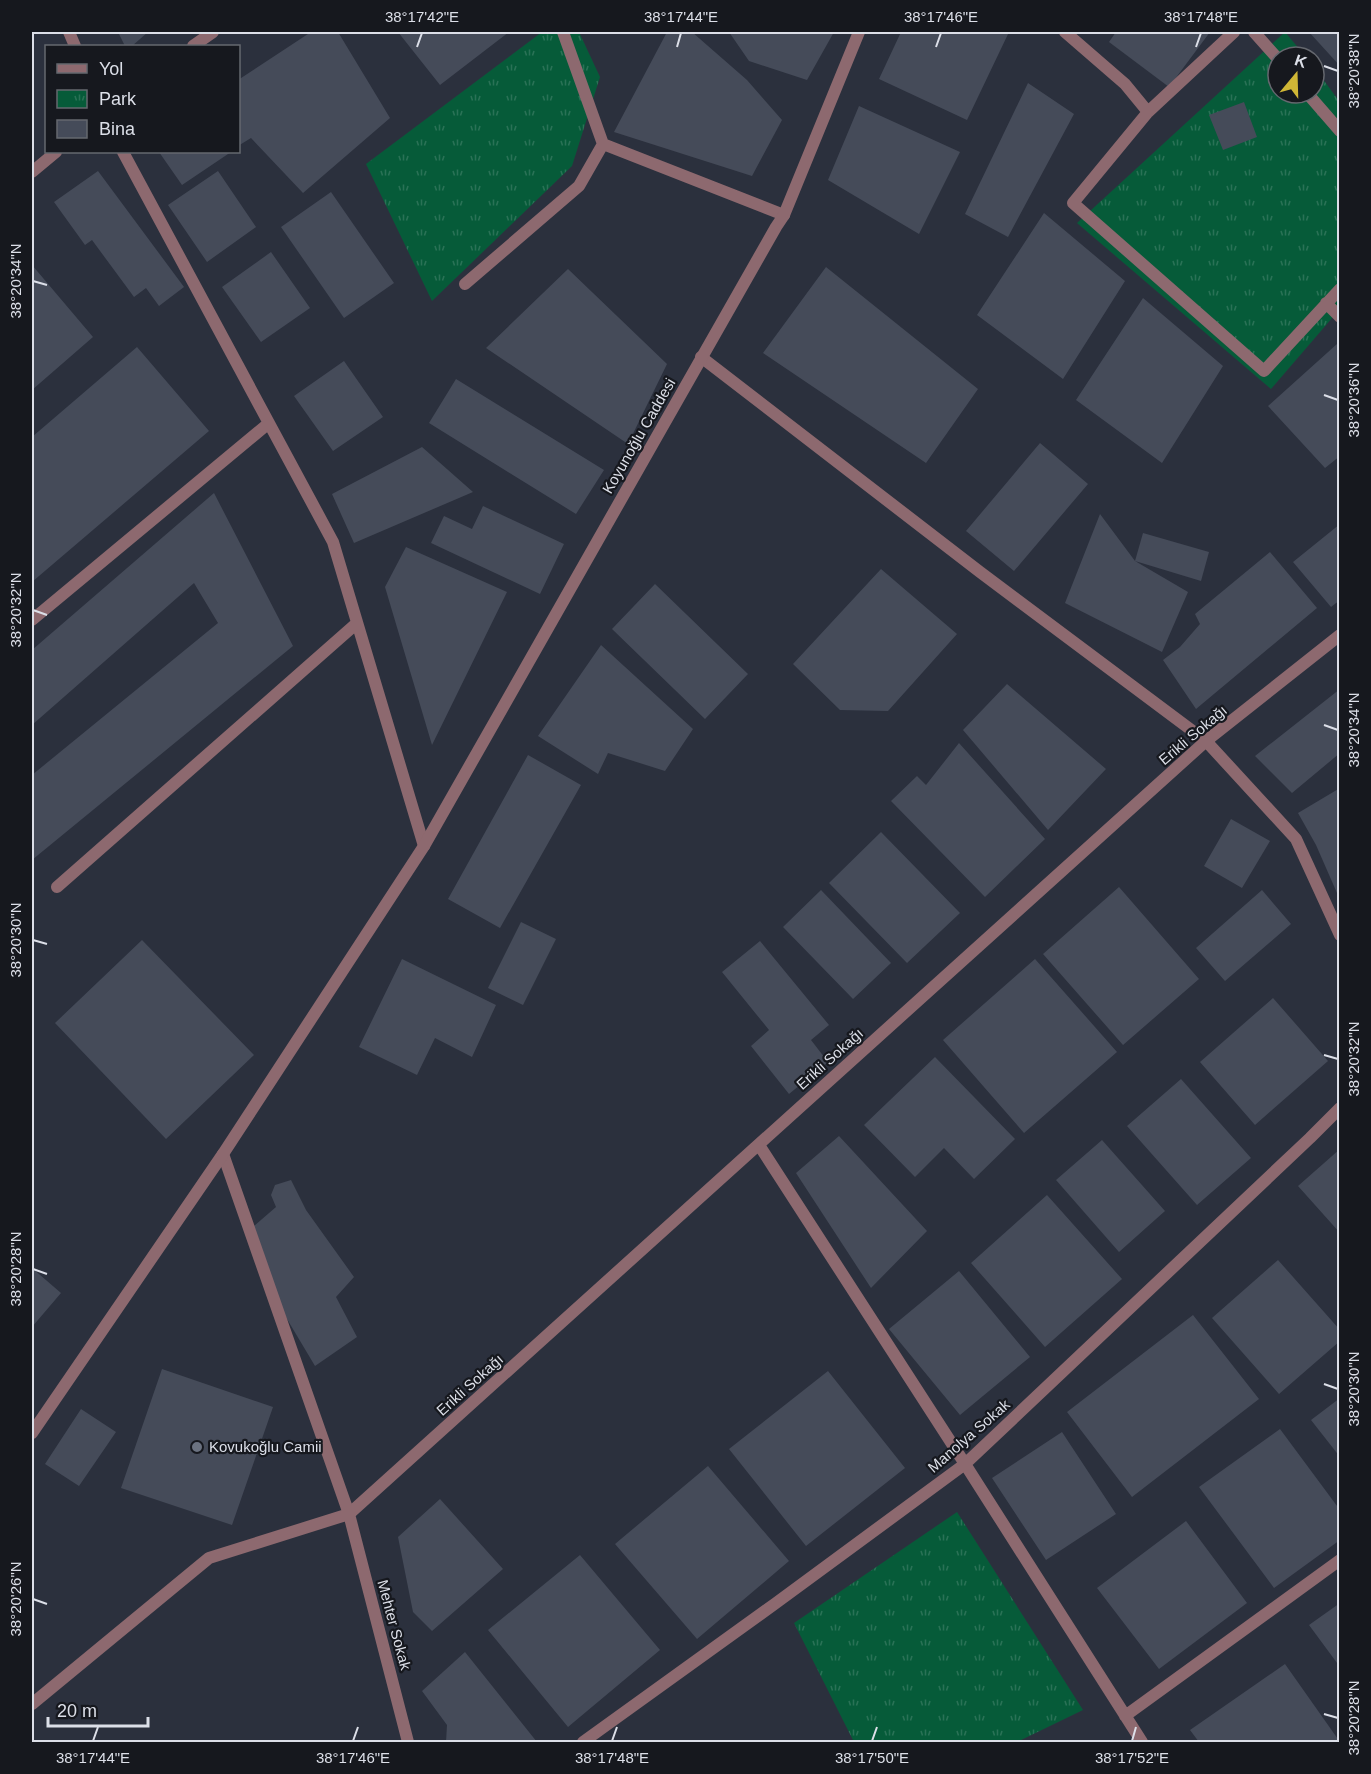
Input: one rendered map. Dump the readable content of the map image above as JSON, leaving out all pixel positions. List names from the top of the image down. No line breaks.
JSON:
{"streets":{"street":["Koyunoğlu Caddesi","Erikli Sokağı","Manolya Sokak","Mehter Sokak"]},"crossings":[["Koyunoğlu Caddesi","Mehter Sokak"],["Erikli Sokağı","Mehter Sokak"]],"places":["Kovukoğlu Camii"],"legend":["Yol","Park","Bina"],"scale_bar":"20 m","north":"top","coordinates":["38°17'42\"E","38°17'44\"E","38°17'46\"E","38°17'48\"E","38°20'38\"N","38°20'34\"N","38°20'36\"N","38°20'32\"N","38°20'30\"N","38°20'28\"N","38°20'26\"N","38°17'50\"E","38°17'52\"E"]}
